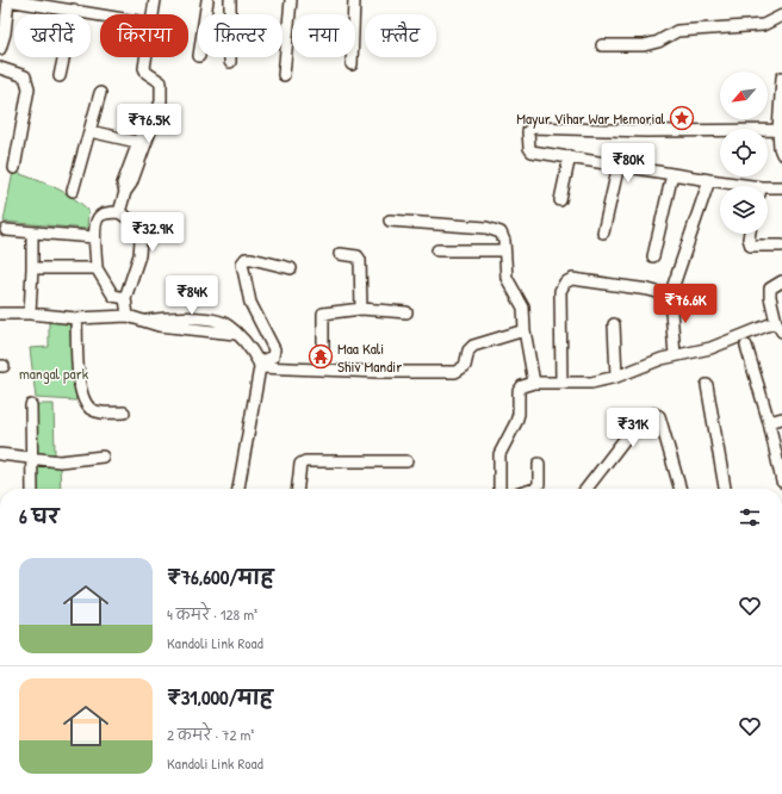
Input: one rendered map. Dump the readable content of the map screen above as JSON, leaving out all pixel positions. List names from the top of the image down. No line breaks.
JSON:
{"parks":["mangal park"],"places":{"place":["Mayur Vihar War Memorial"],"temple":["Maa Kali Shiv Mandir"]},"north":"bottom left","page":{"chip":["खरीदें","किराया","फ़िल्टर","नया","फ़्लैट"],"price":["₹76.5K","₹80K","₹32.9K","₹84K","₹76.6K","₹31K"],"heading":"6 घर","list":[{"name":"₹76,600/माह","note":"4 कमरे · 128 m² · Kandoli Link Road"},{"name":"₹31,000/माह","note":"2 कमरे · 72 m² · Kandoli Link Road"}]}}
